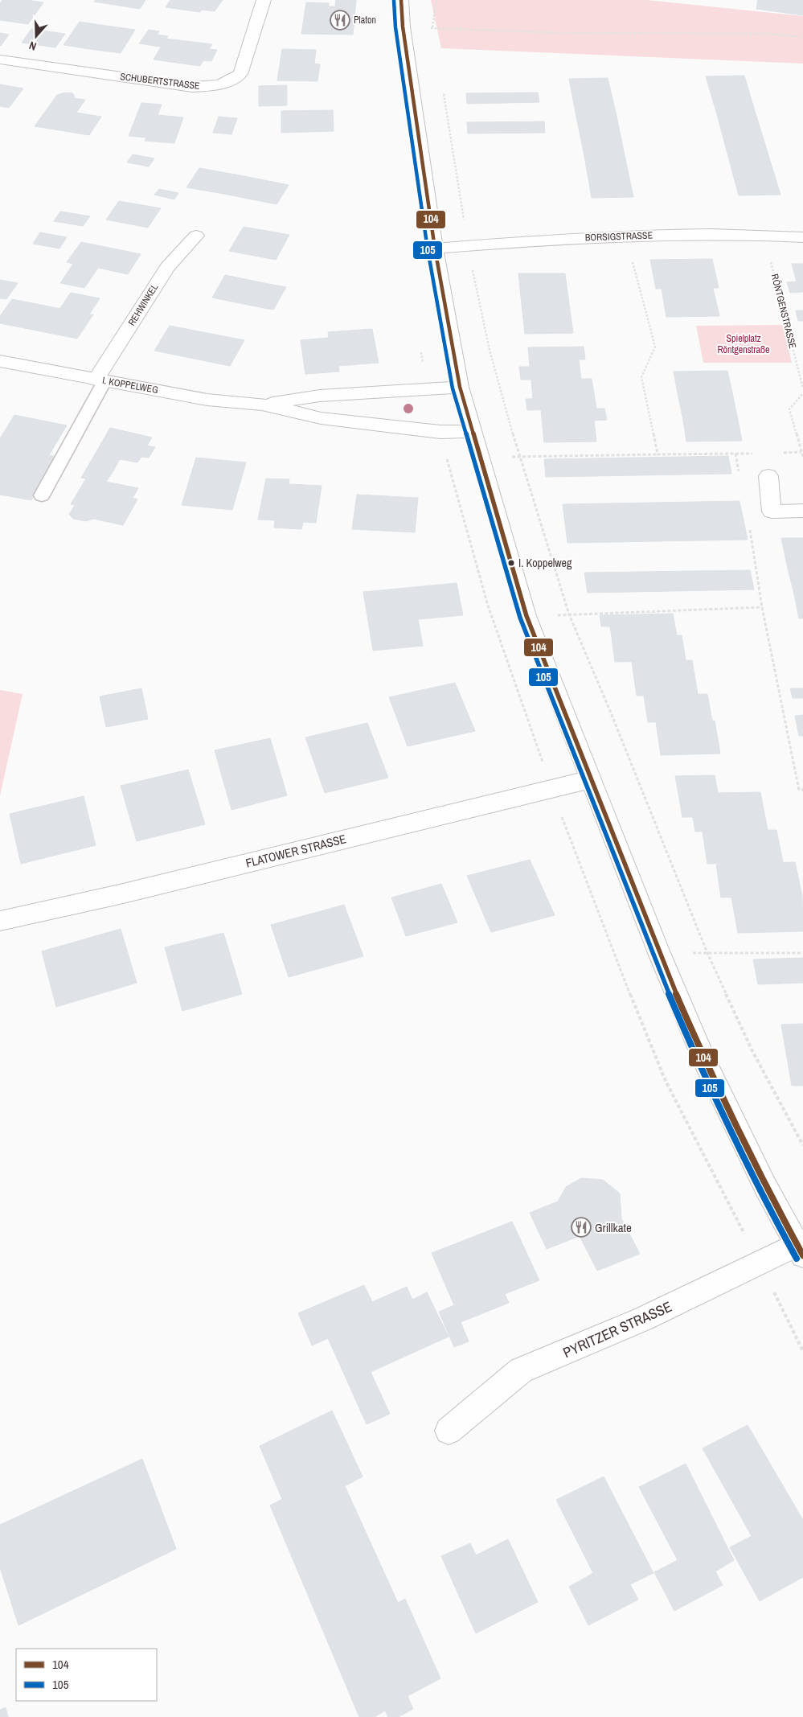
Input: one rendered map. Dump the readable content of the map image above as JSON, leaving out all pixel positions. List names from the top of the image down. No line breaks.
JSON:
{"streets":{"street":["SCHUBERTSTRASSE","BORSIGSTRASSE","REHWINKEL","I. KOPPELWEG","FLATOWER STRASSE","PYRITZER STRASSE"],"path":["RÖNTGENSTRASSE"]},"crossings":[["BORSIGSTRASSE","RÖNTGENSTRASSE"],["REHWINKEL","I. KOPPELWEG"]],"parks":["Spielplatz Röntgenstraße"],"places":{"restaurant":["Platon","Grillkate"],"other":["I. Koppelweg"]},"lines":["transit line 104","transit line 105"],"legend":["104","105"],"north":"bottom"}
